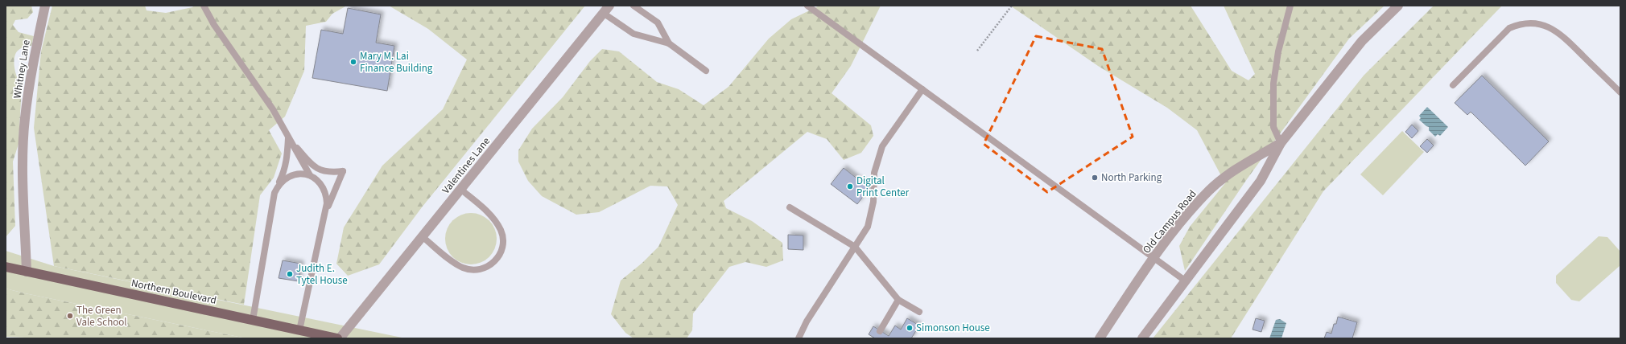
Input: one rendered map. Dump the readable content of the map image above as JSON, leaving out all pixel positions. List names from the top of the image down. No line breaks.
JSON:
{"streets":{"main road":["Northern Boulevard"],"street":["Whitney Lane","Valentines Lane","Old Campus Road"]},"crossings":[["Whitney Lane","Northern Boulevard"],["Valentines Lane","Northern Boulevard"]],"places":["Mary M. Lai Finance Building","North Parking","Digital Print Center","Judith E. Tytel House","The Green Vale School","Simonson House"]}
